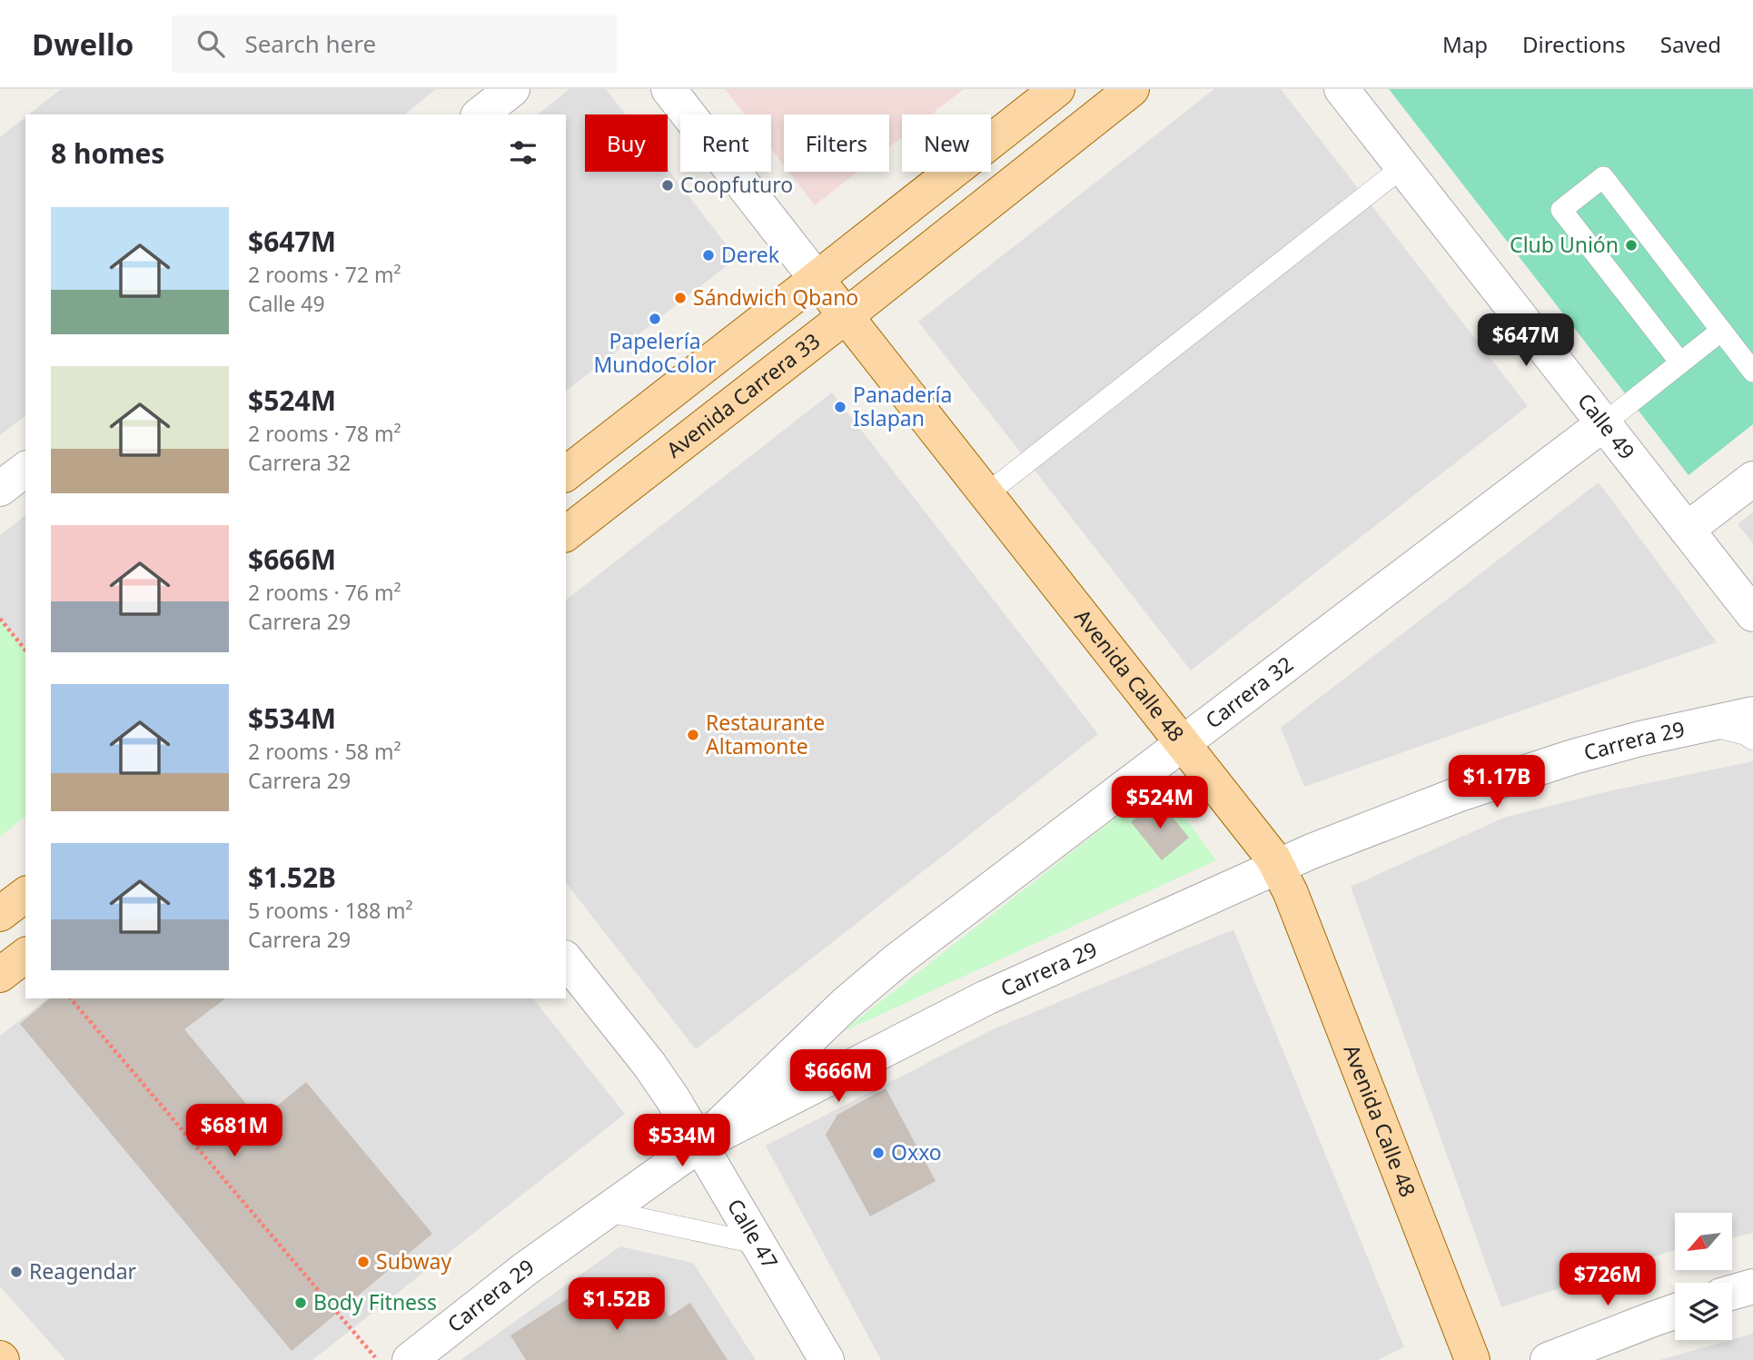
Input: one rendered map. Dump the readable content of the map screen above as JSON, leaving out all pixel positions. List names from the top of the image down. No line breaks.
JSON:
{"streets":{"main road":["Avenida Carrera 33","Avenida Calle 48"],"street":["Calle 49","Carrera 32","Carrera 29","Calle 47"]},"crossings":[["Avenida Carrera 33","Avenida Calle 48"],["Calle 49","Carrera 32"],["Avenida Calle 48","Carrera 32"],["Avenida Calle 48","Carrera 29"],["Carrera 32","Carrera 29"],["Carrera 32","Calle 47"],["Carrera 29","Calle 47"]],"places":["Coopfuturo","Club Unión","Derek","Sándwich Qbano","Papelería MundoColor","Panadería Islapan","Restaurante Altamonte","Oxxo","Subway","Reagendar","Body Fitness"],"north":"bottom left","page":{"header":"Dwello","search":"Search here","nav":["Map","Directions","Saved"],"chip":["Buy","Rent","Filters","New"],"heading":"8 homes","list":[{"name":"$647M","note":"2 rooms · 72 m² · Calle 49"},{"name":"$524M","note":"2 rooms · 78 m² · Carrera 32"},{"name":"$666M","note":"2 rooms · 76 m² · Carrera 29"},{"name":"$534M","note":"2 rooms · 58 m² · Carrera 29"},{"name":"$1.52B","note":"5 rooms · 188 m² · Carrera 29"}],"price":["$647M","$1.17B","$524M","$666M","$681M","$534M","$726M","$1.52B"]}}
